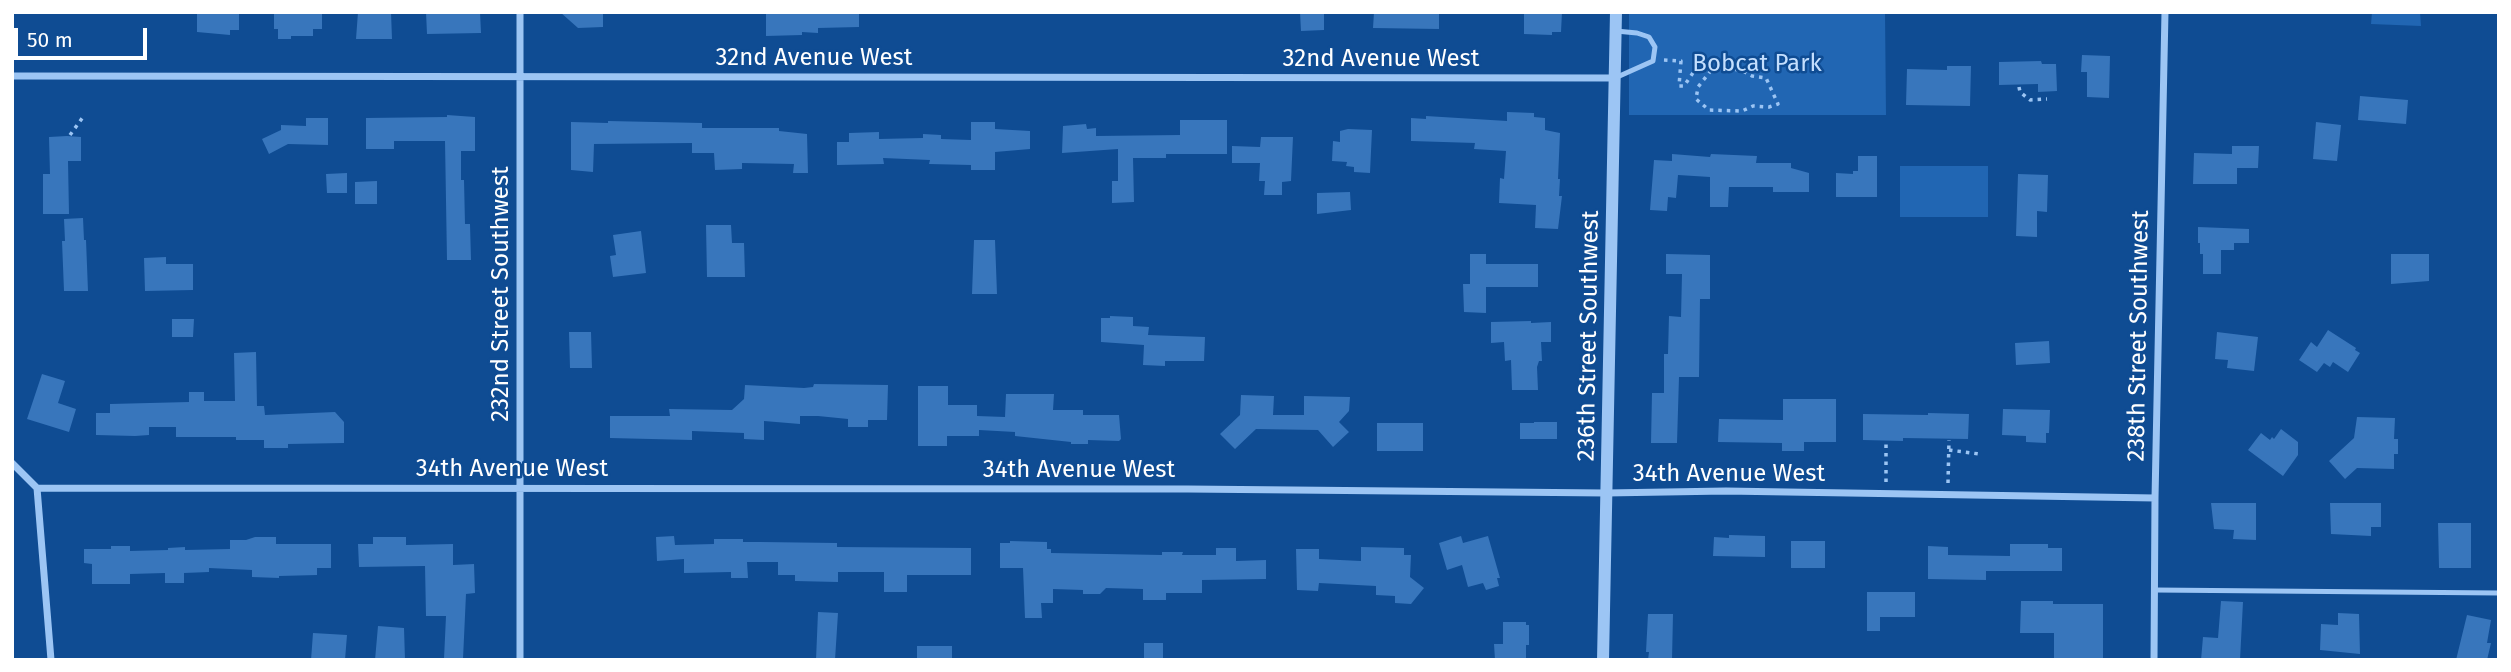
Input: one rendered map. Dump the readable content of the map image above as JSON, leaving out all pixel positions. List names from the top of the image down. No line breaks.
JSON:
{"streets":{"street":["32nd Avenue West","232nd Street Southwest","236th Street Southwest","238th Street Southwest","34th Avenue West"]},"crossings":[["32nd Avenue West","232nd Street Southwest"],["32nd Avenue West","236th Street Southwest"],["232nd Street Southwest","34th Avenue West"],["236th Street Southwest","34th Avenue West"],["238th Street Southwest","34th Avenue West"]],"parks":["Bobcat Park"],"scale_bar":"50 m"}
